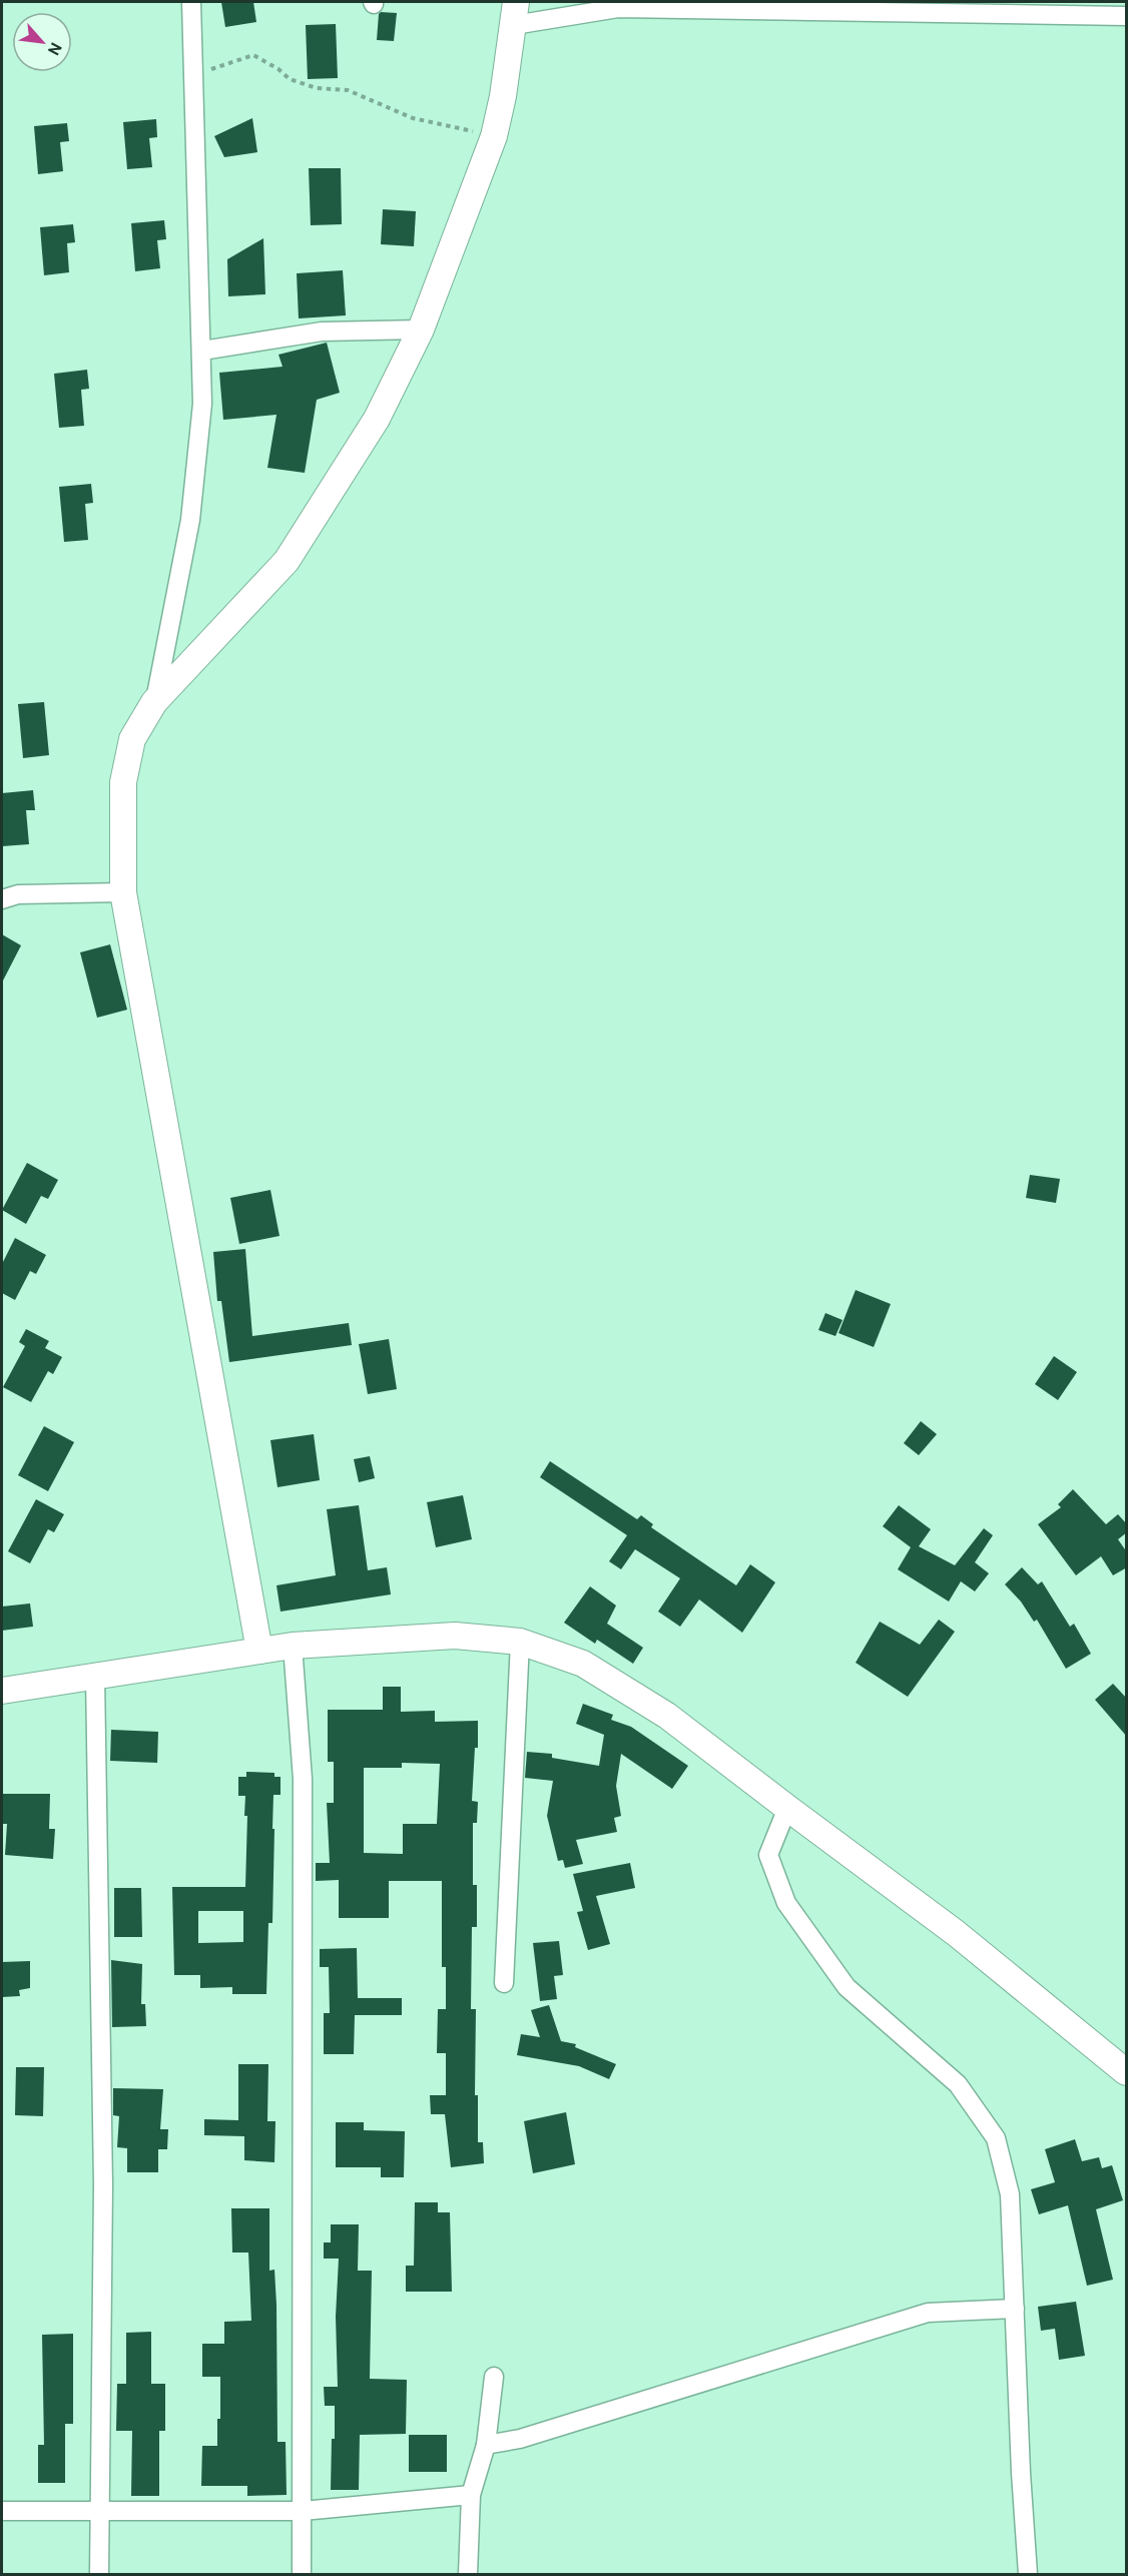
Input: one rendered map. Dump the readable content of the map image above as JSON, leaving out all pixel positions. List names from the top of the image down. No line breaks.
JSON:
{"north":"bottom right"}
